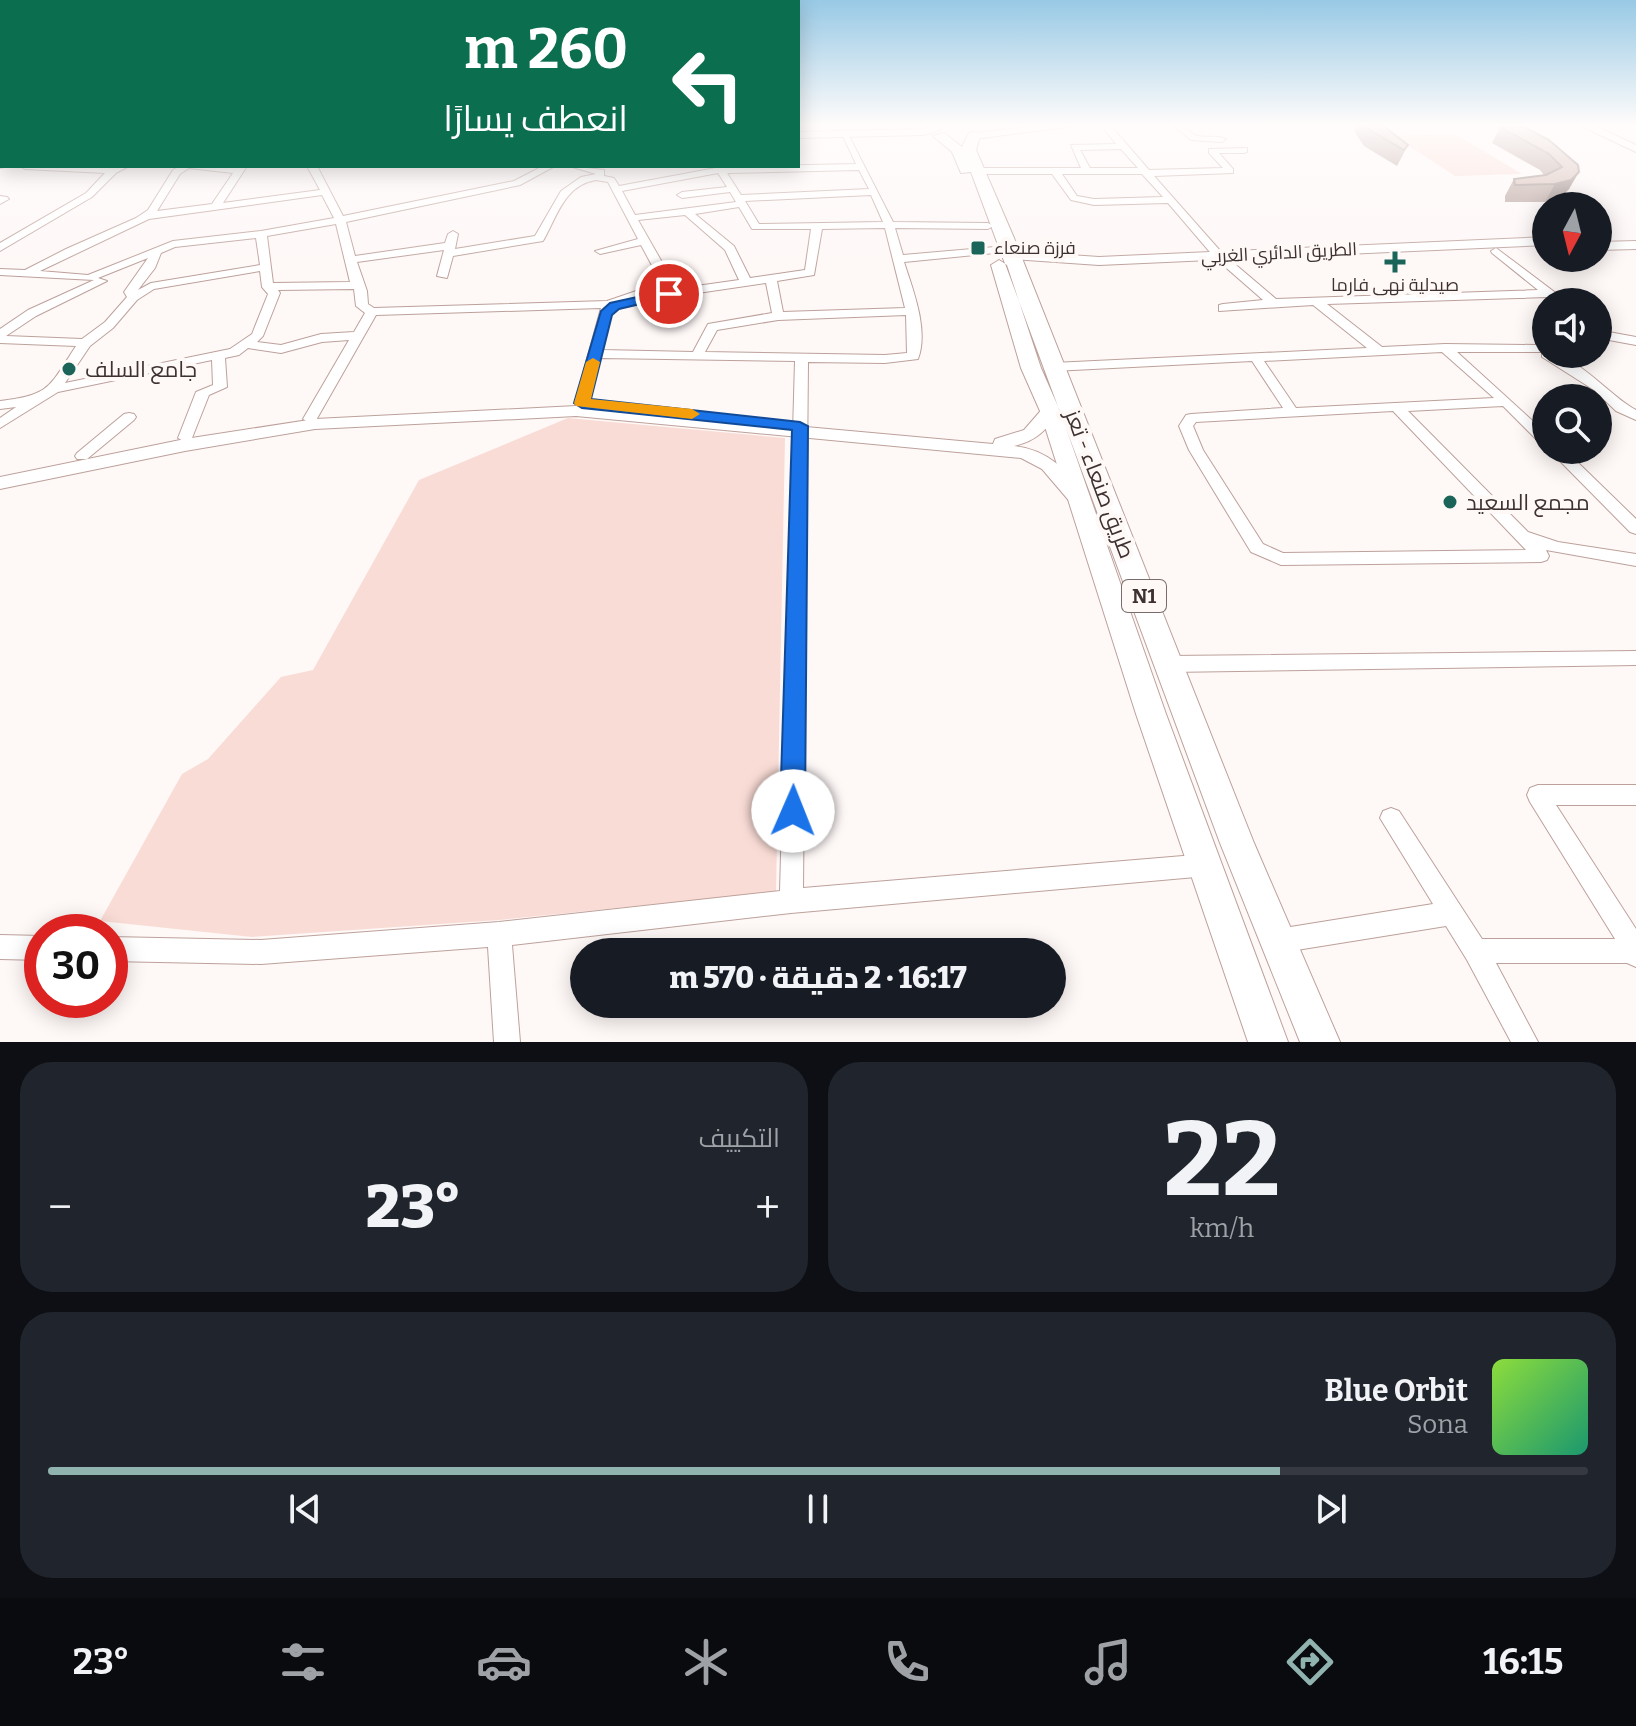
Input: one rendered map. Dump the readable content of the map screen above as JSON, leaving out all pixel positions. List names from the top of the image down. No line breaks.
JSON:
{"streets":{"highway":["طريق صنعاء - تعز","N1"],"main road":["الطريق الدائري الغربي"]},"crossings":[["الطريق الدائري الغربي","طريق صنعاء - تعز"]],"places":{"transit":["فرزة صنعاء"],"health":["صيدلية نهى فارما"],"other":["جامع السلف","مجمع السعيد"]},"north":"bottom","page":{"turn":["260 m","انعطف يسارًا"],"limit":"30","trip":"16:17 · 2 دقيقة · 570 m","tile":[["22","km/h"],"التكييف"],"heat":["−","23°","+"],"song":["Blue Orbit","Sona"],"tabs":["16:15","23°"]}}
